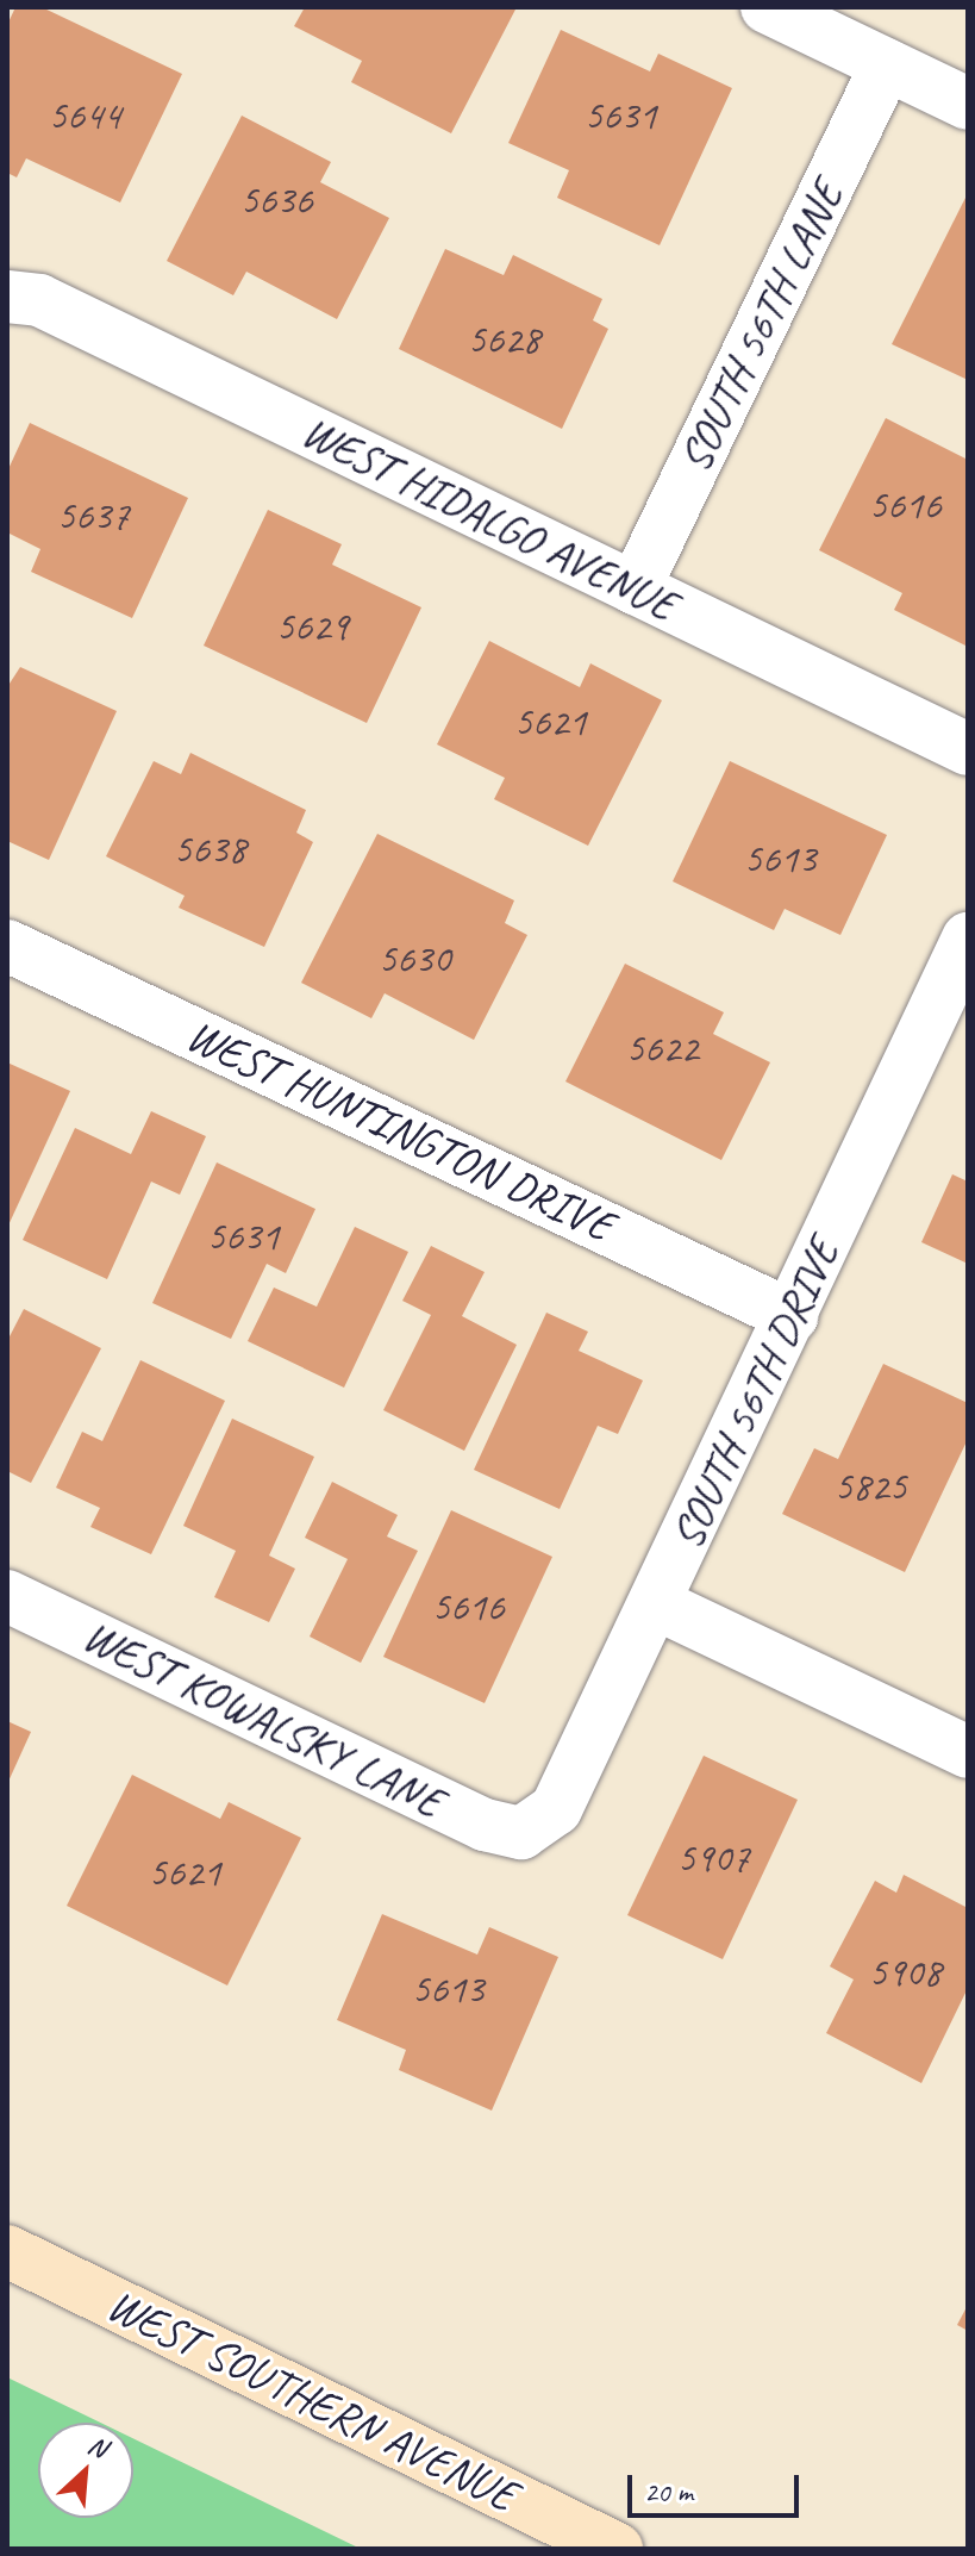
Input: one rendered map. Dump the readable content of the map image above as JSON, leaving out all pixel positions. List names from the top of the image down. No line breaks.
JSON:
{"streets":{"main road":["WEST SOUTHERN AVENUE"],"street":["SOUTH 56TH LANE","WEST HIDALGO AVENUE","WEST HUNTINGTON DRIVE","SOUTH 56TH DRIVE","WEST KOWALSKY LANE"]},"crossings":[["SOUTH 56TH LANE","WEST HIDALGO AVENUE"],["WEST HUNTINGTON DRIVE","SOUTH 56TH DRIVE"],["SOUTH 56TH DRIVE","WEST KOWALSKY LANE"]],"house_numbers":["5644","5631","5636","5628","5616","5637","5629","5621","5638","5613","5630","5622","5631","5825","5616","5907","5621","5908","5613"],"scale_bar":"20 m","north":"top right"}
